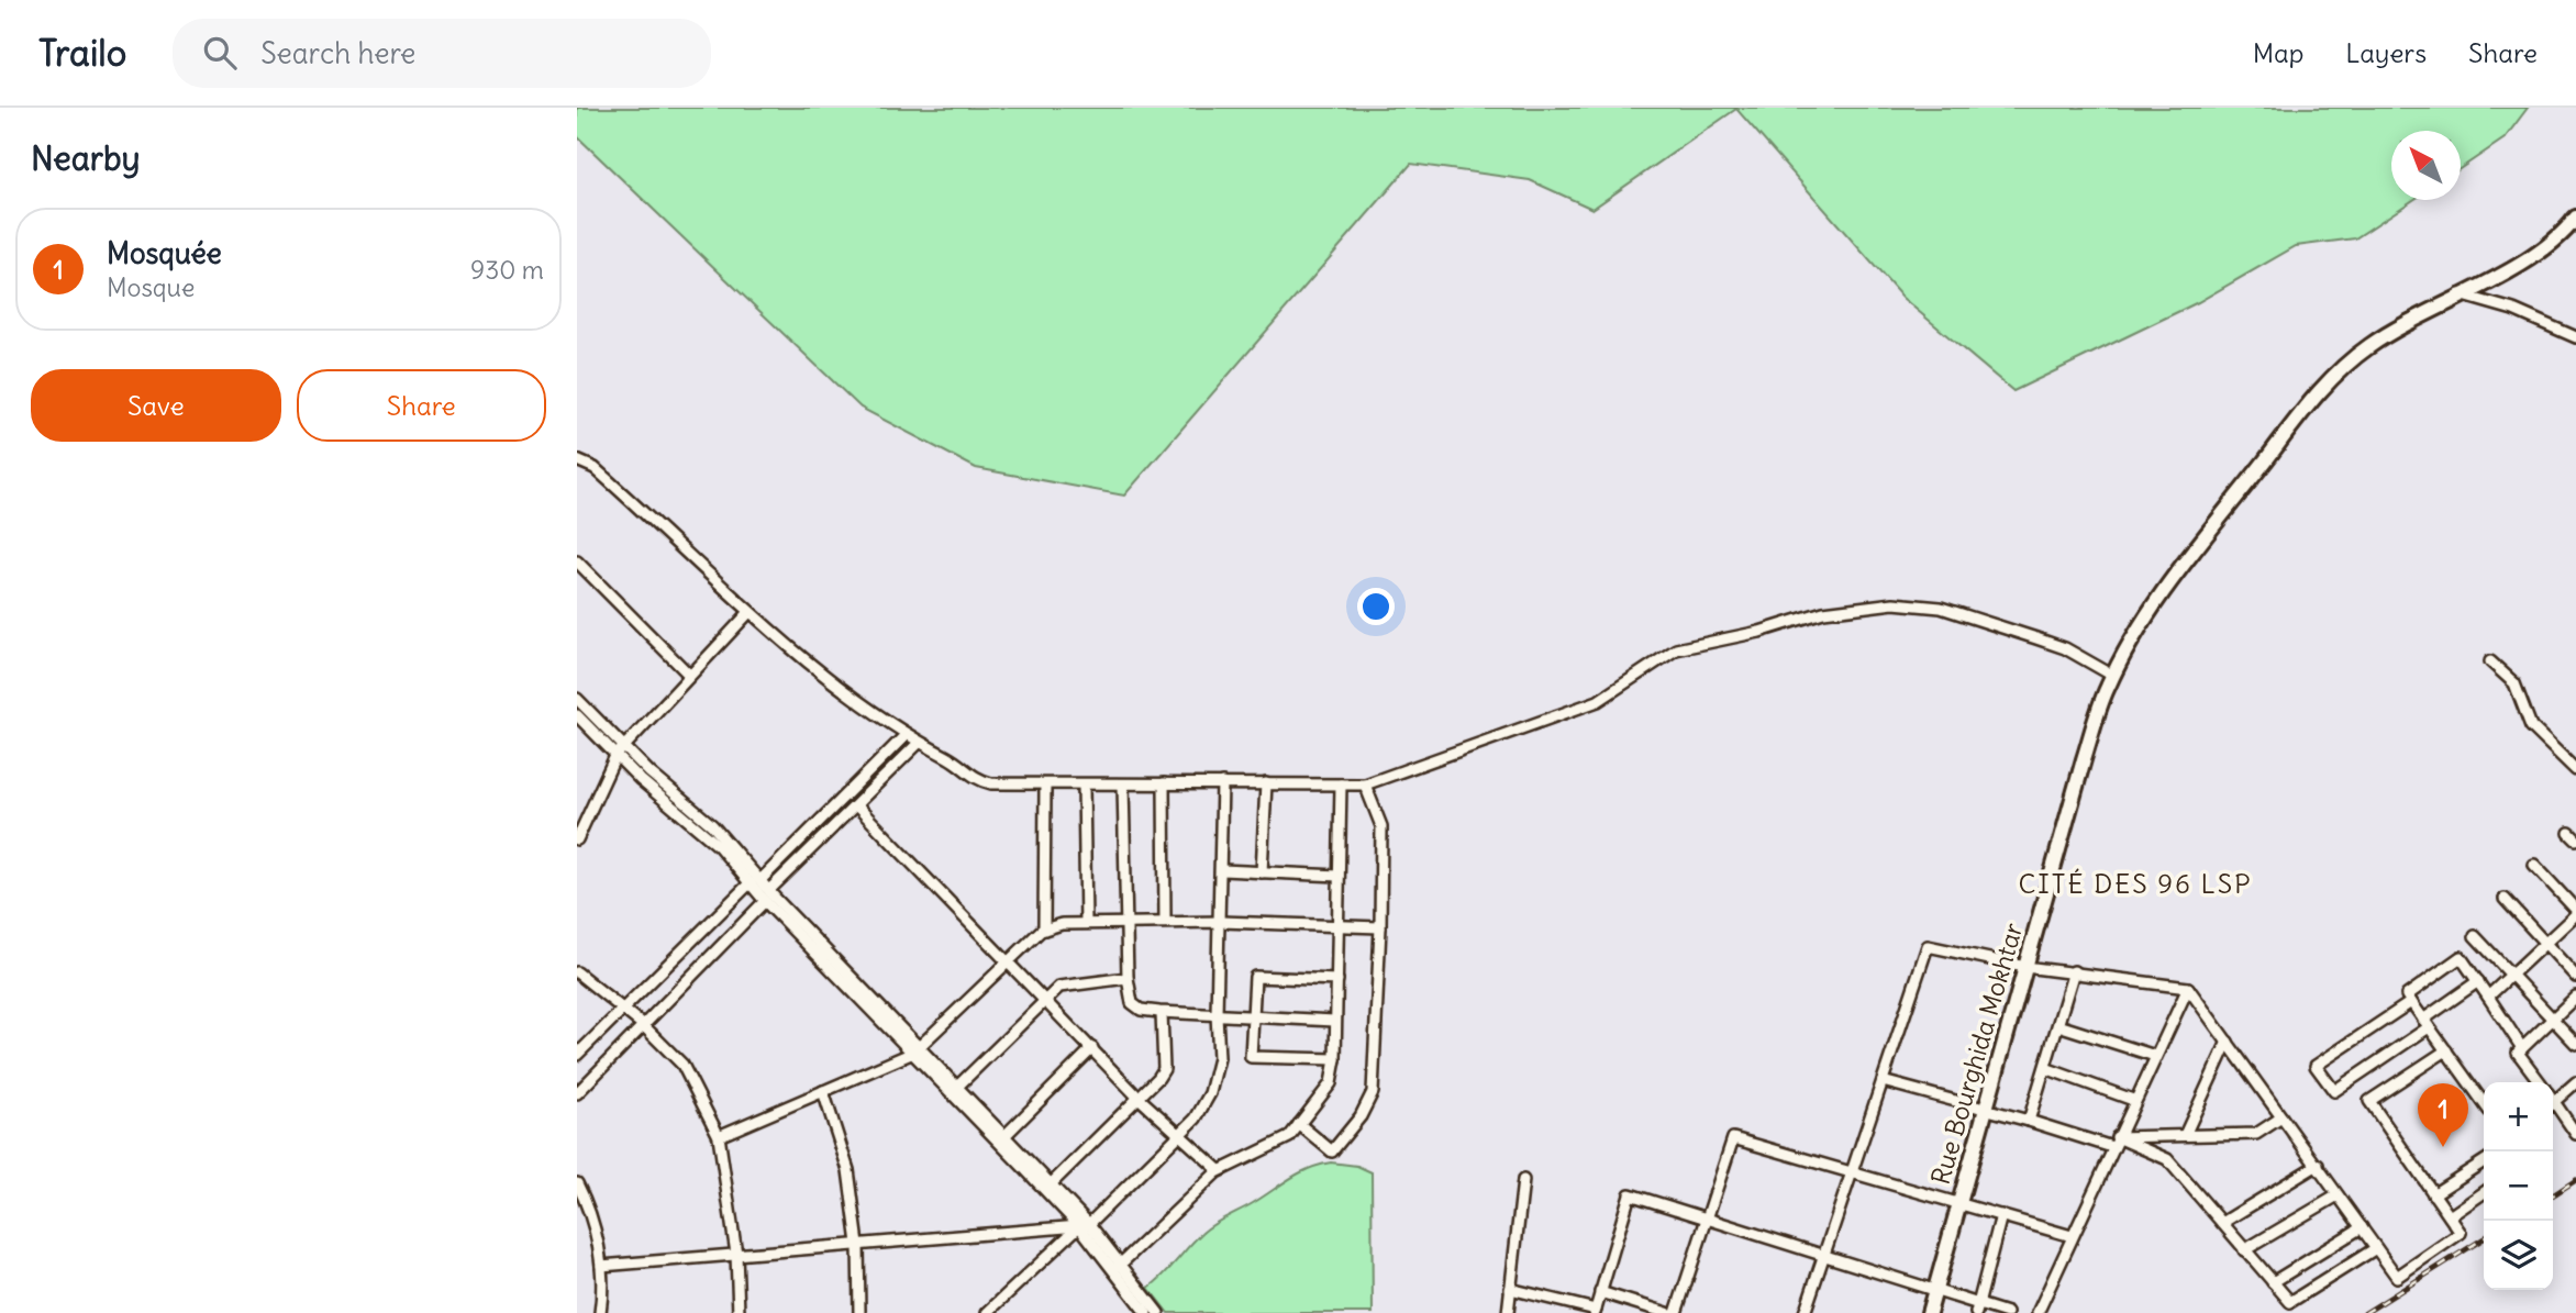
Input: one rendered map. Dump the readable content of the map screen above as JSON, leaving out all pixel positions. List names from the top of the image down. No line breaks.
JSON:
{"streets":{"main road":["Rue Bourghida Mokhtar"]},"districts":["CITÉ DES 96 LSP"],"north":"top left","page":{"header":"Trailo","search":"Search here","nav":["Map","Layers","Share"],"heading":"Nearby","list":[{"mark":"1","name":"Mosquée","note":"Mosque","value":"930 m"}],"buttons":["Save","Share"],"map_buttons":["+","−"],"pins":"1"}}
